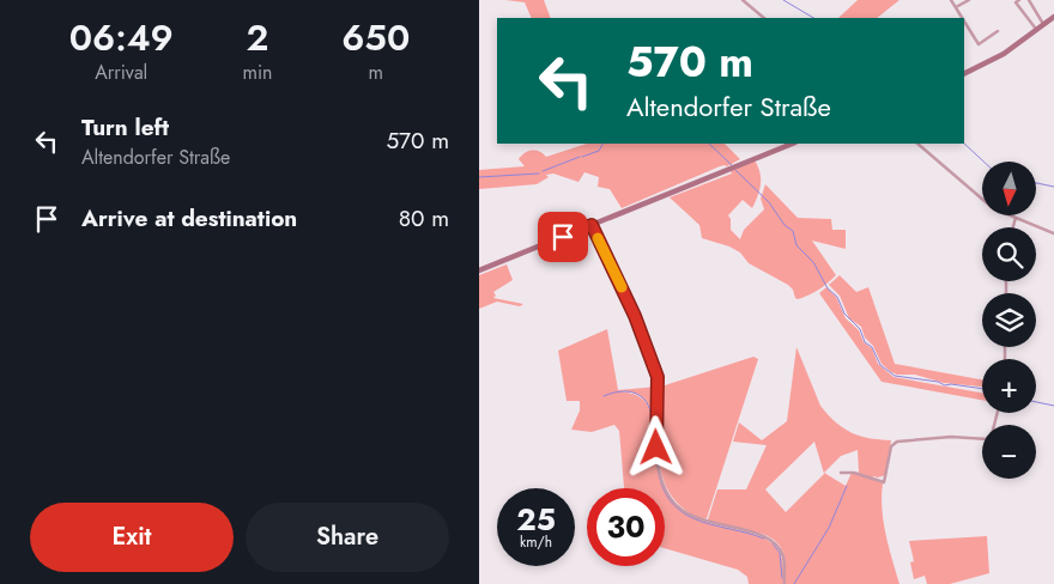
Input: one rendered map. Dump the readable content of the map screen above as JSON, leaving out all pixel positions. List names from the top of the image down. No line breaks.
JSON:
{"north":"bottom","page":{"eta":["06:49","Arrival","2","min","650","m"],"turn":["570 m","Altendorfer Straße"],"list":[{"name":"Turn left","note":"Altendorfer Straße","value":"570 m"},{"name":"Arrive at destination","value":"80 m"}],"map_buttons":["+","−"],"speed":"25 km/h","limit":"30","buttons":["Exit","Share"]}}
